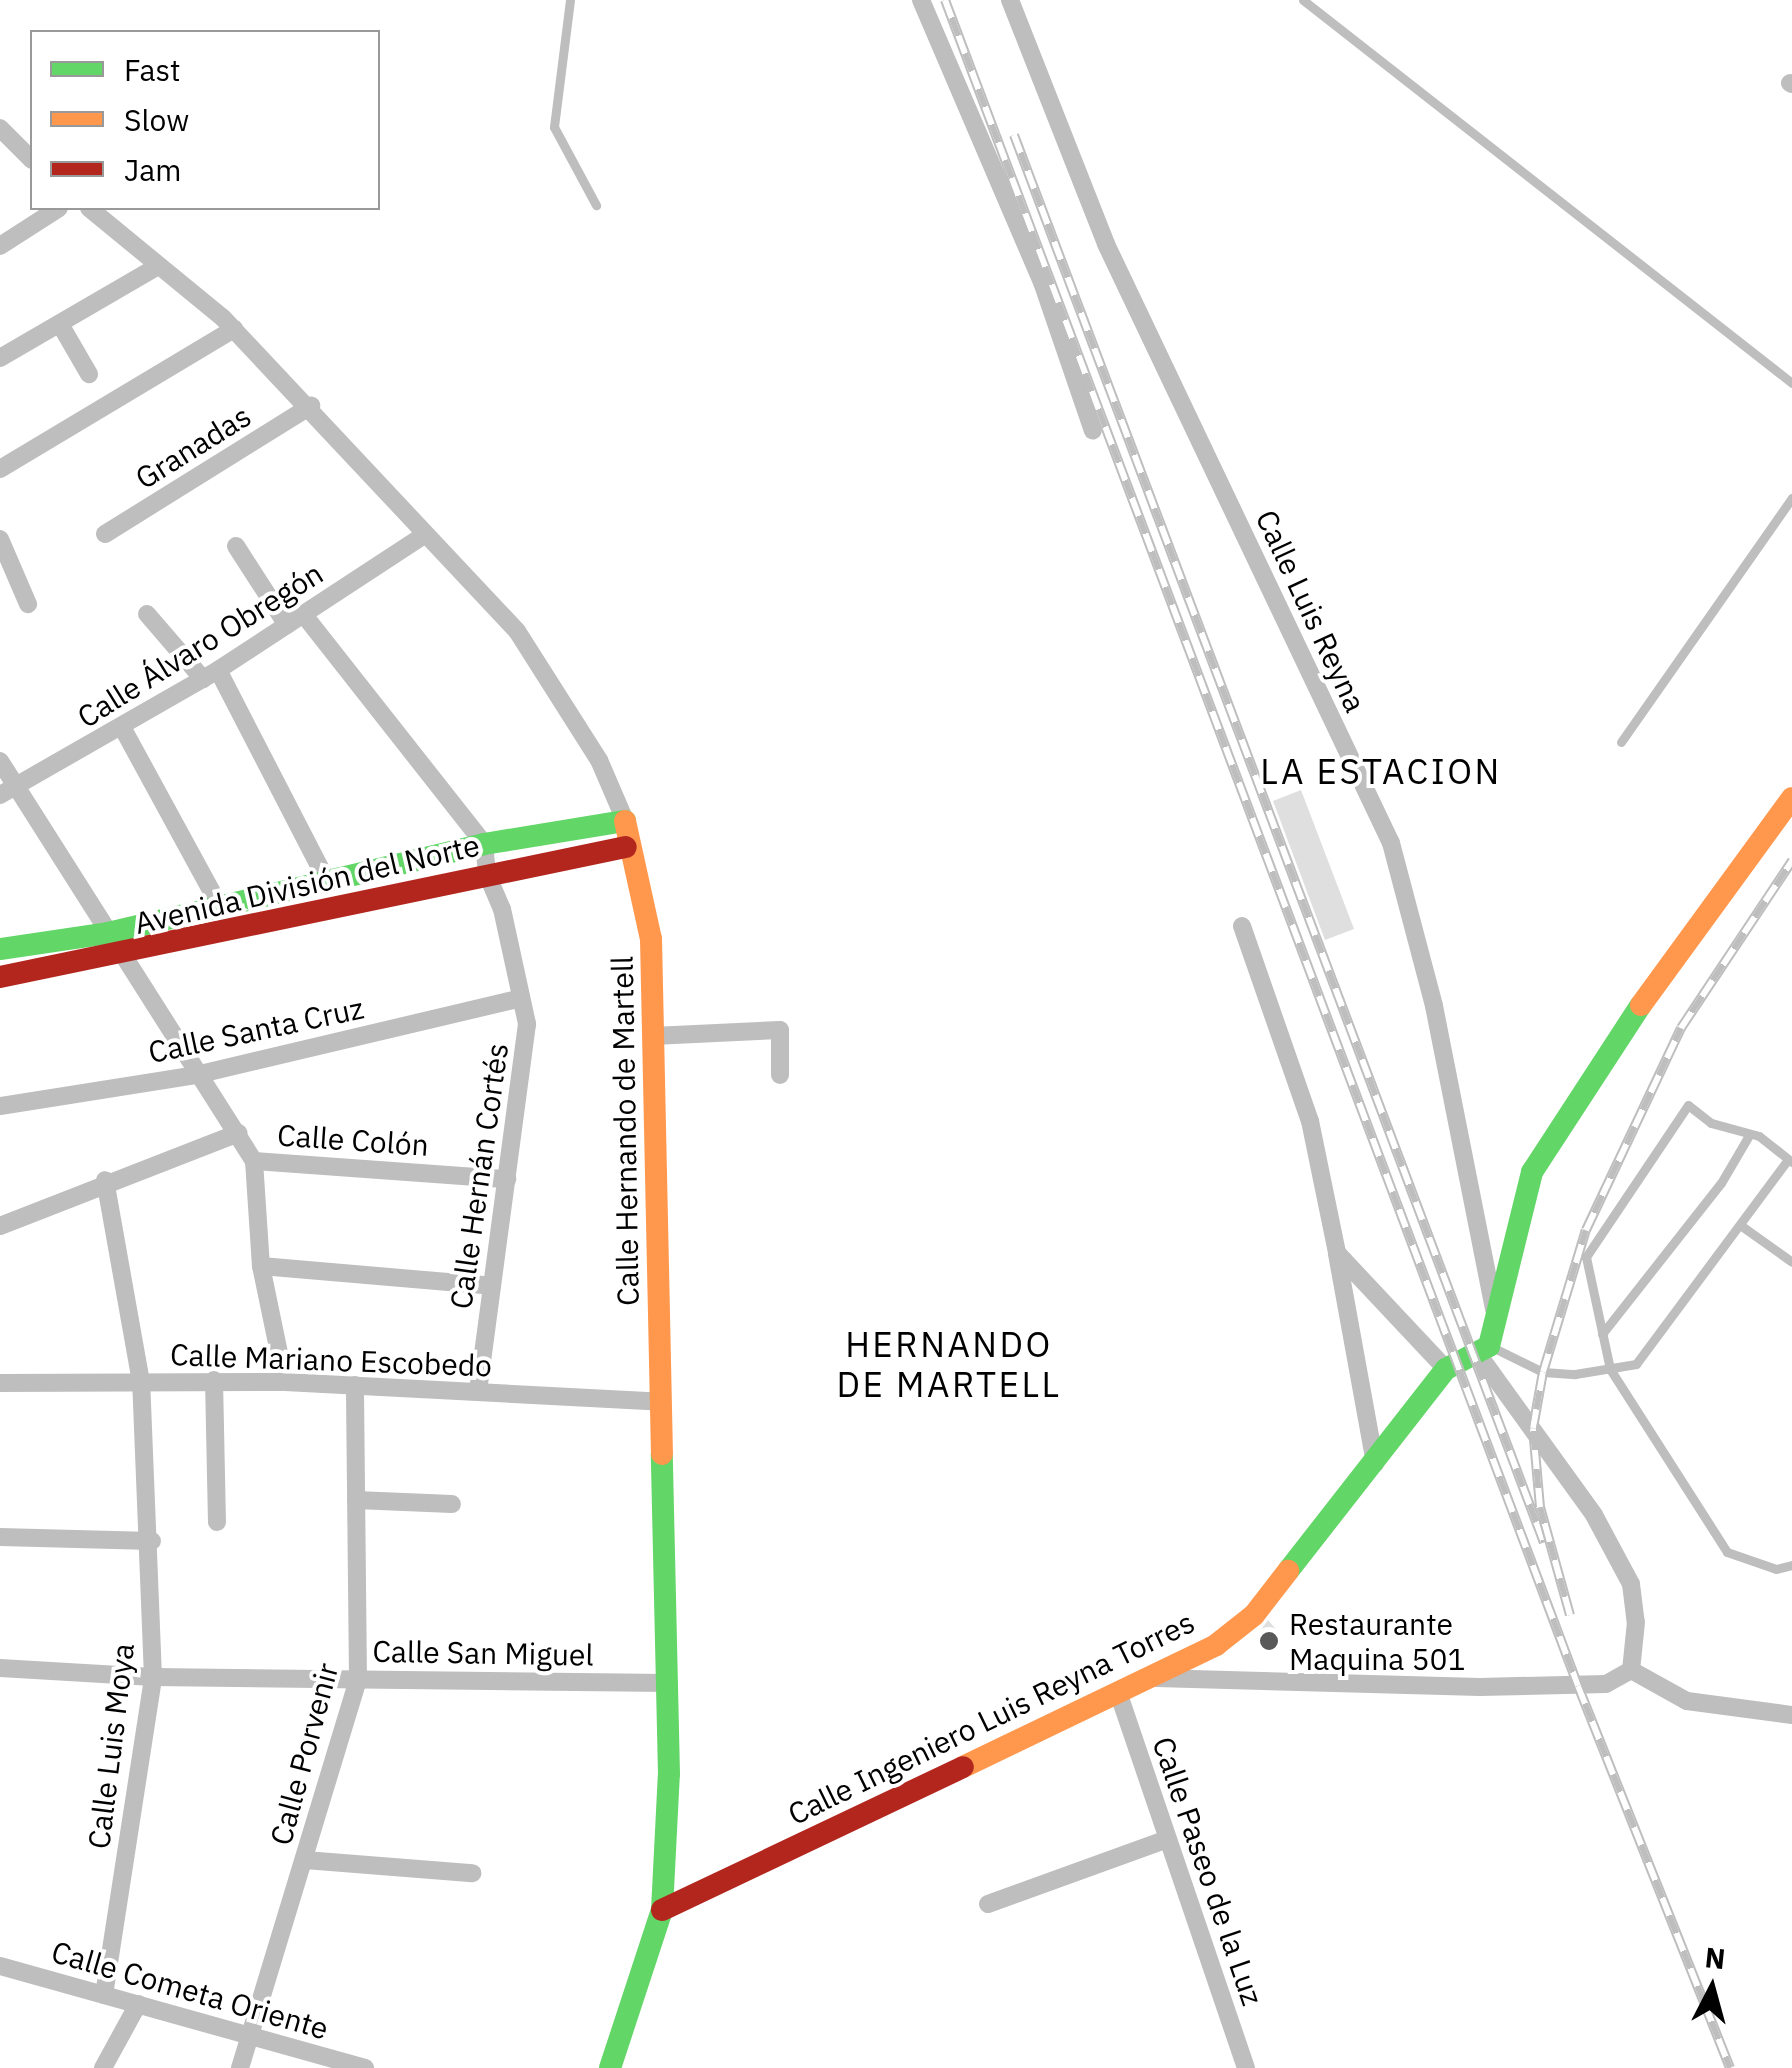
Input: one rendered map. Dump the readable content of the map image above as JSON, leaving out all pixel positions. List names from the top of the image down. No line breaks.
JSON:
{"streets":{"street":["Granadas","Calle Luis Reyna","Calle Álvaro Obregón","Avenida División del Norte","Calle Santa Cruz","Calle Hernando de Martell","Calle Colón","Calle Hernán Cortés","Calle Mariano Escobedo","Calle San Miguel","Calle Ingeniero Luis Reyna Torres","Calle Luis Moya","Calle Porvenir","Calle Paseo de la Luz","Calle Cometa Oriente"]},"crossings":[["Granadas","Calle Hernando de Martell"],["Calle Luis Reyna","Calle Ingeniero Luis Reyna Torres"],["Calle Álvaro Obregón","Calle Hernando de Martell"],["Avenida División del Norte","Calle Hernando de Martell"],["Avenida División del Norte","Calle Hernán Cortés"],["Calle Santa Cruz","Calle Hernán Cortés"],["Calle Hernando de Martell","Calle Mariano Escobedo"],["Calle Hernando de Martell","Calle San Miguel"],["Calle Hernando de Martell","Calle Ingeniero Luis Reyna Torres"],["Calle Colón","Calle Hernán Cortés"],["Calle Hernán Cortés","Calle Mariano Escobedo"],["Calle Mariano Escobedo","Calle Luis Moya"],["Calle Mariano Escobedo","Calle Porvenir"],["Calle San Miguel","Calle Luis Moya"],["Calle San Miguel","Calle Porvenir"],["Calle Ingeniero Luis Reyna Torres","Calle Paseo de la Luz"],["Calle Luis Moya","Calle Cometa Oriente"],["Calle Porvenir","Calle Cometa Oriente"]],"districts":["LA ESTACION","HERNANDO DE MARTELL"],"places":["Restaurante Maquina 501"],"legend":["Fast","Slow","Jam"],"north":"top"}
